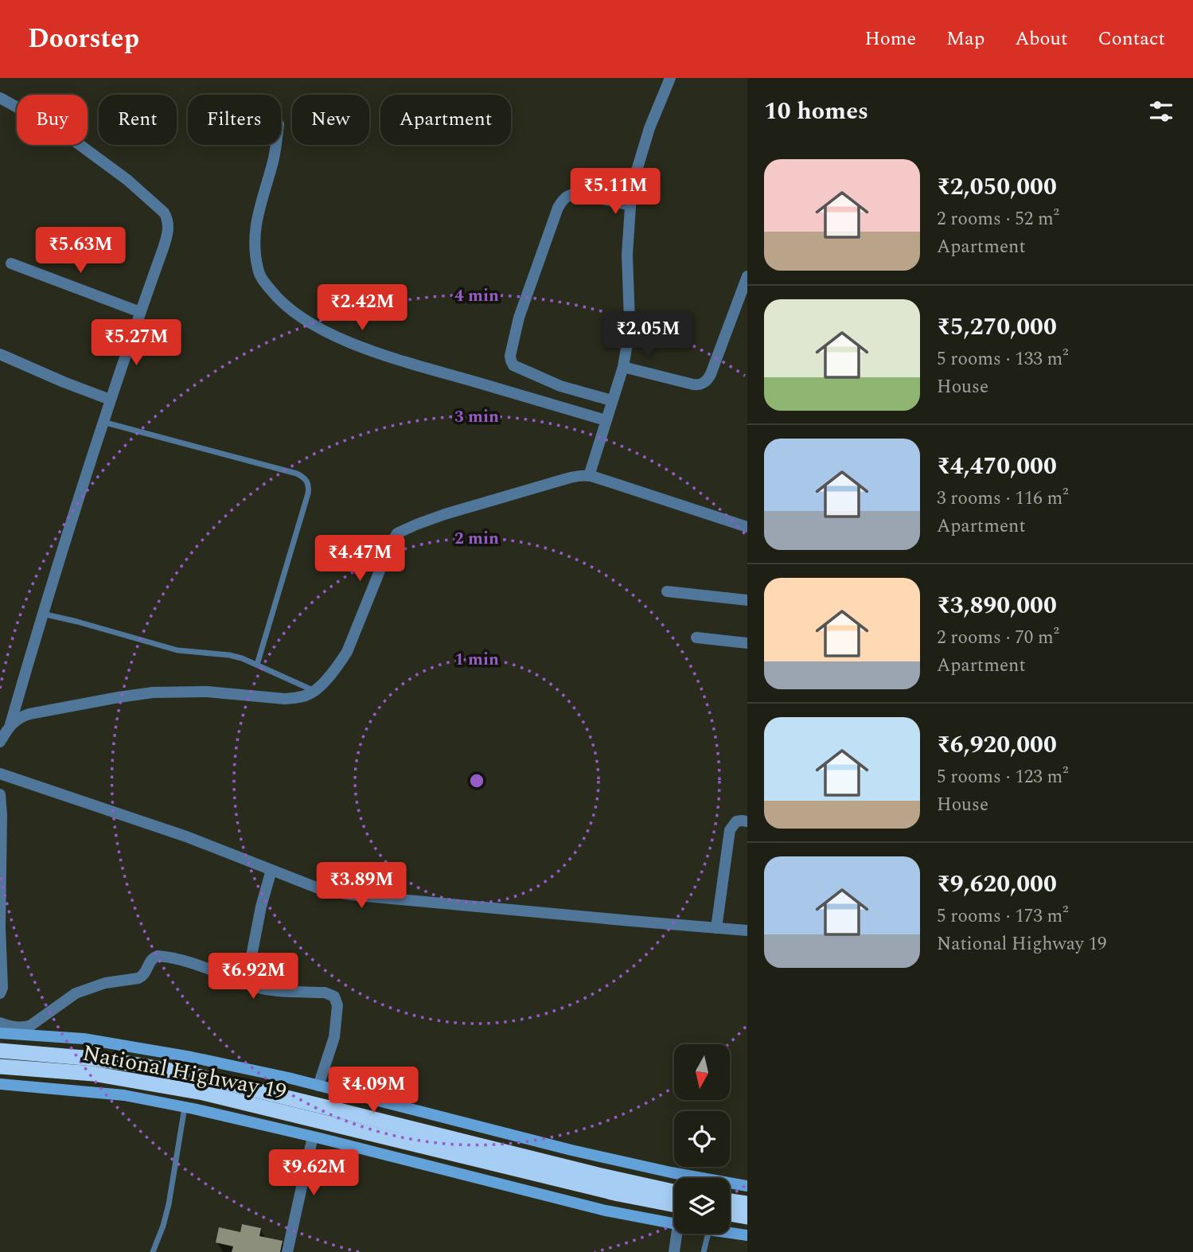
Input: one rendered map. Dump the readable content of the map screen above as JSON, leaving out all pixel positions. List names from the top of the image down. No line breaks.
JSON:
{"streets":{"highway":["National Highway 19"]},"north":"bottom","page":{"header":"Doorstep","nav":["Home","Map","About","Contact"],"heading":"10 homes","chip":["Buy","Rent","Filters","New","Apartment"],"list":[{"name":"₹2,050,000","note":"2 rooms · 52 m² · Apartment"},{"name":"₹5,270,000","note":"5 rooms · 133 m² · House"},{"name":"₹4,470,000","note":"3 rooms · 116 m² · Apartment"},{"name":"₹3,890,000","note":"2 rooms · 70 m² · Apartment"},{"name":"₹6,920,000","note":"5 rooms · 123 m² · House"},{"name":"₹9,620,000","note":"5 rooms · 173 m² · National Highway 19"}],"price":["₹5.11M","₹5.63M","₹2.42M","₹2.05M","₹5.27M","₹4.47M","₹3.89M","₹6.92M","₹4.09M","₹9.62M"]},"rings":["4 min","3 min","2 min","1 min"]}
